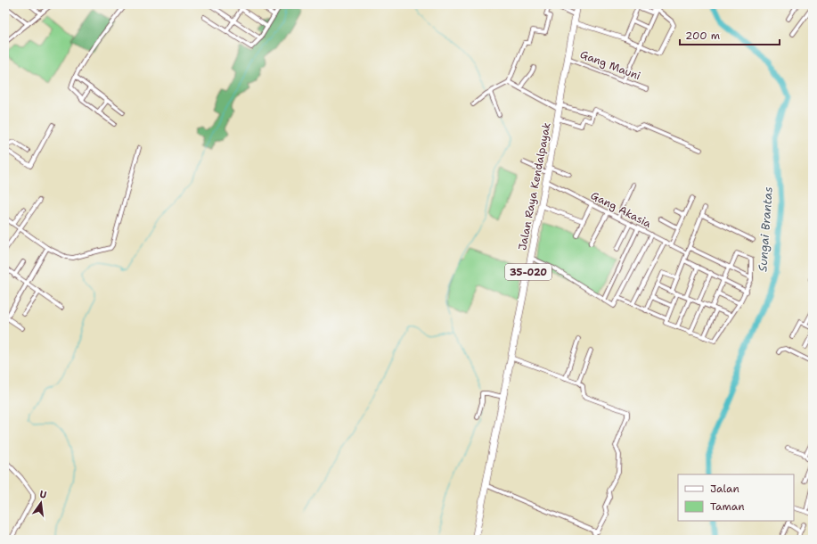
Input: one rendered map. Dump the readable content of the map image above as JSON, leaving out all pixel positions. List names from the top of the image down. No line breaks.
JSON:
{"streets":{"main road":["Jalan Raya Kendalpayak","35-020"],"street":["Gang Mauni","Gang Akasia"]},"crossings":[["Gang Mauni","Jalan Raya Kendalpayak"],["Jalan Raya Kendalpayak","Gang Akasia"]],"water":["Sungai Brantas"],"legend":["Jalan","Taman"],"scale_bar":"200 m","north":"top"}
